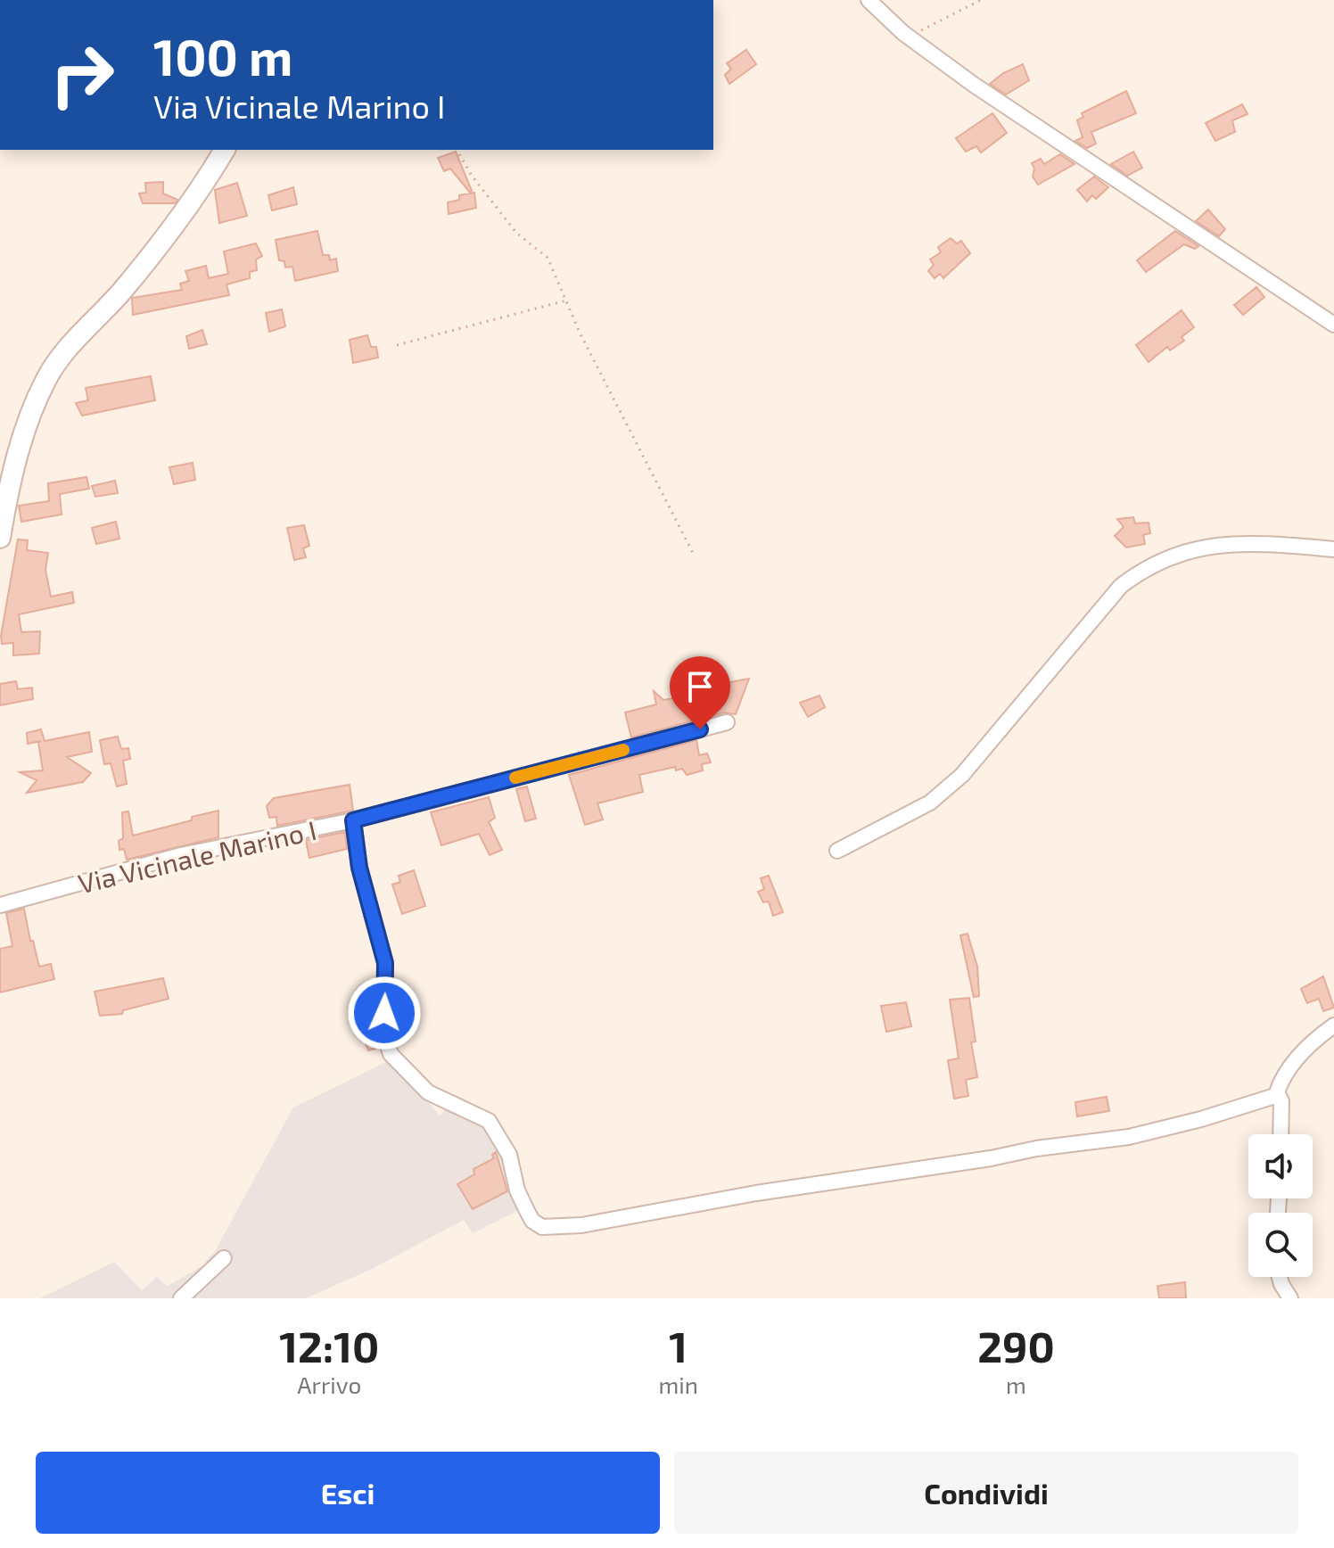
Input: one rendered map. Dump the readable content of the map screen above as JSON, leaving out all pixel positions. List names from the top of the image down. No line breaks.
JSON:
{"streets":{"street":["Via Vicinale Marino I"]},"page":{"turn":["100 m","Via Vicinale Marino I"],"eta":["12:10","Arrivo","1","min","290","m"],"buttons":["Esci","Condividi"]}}
